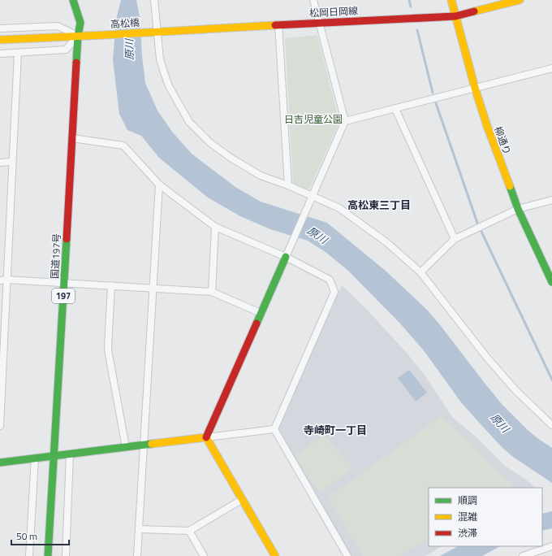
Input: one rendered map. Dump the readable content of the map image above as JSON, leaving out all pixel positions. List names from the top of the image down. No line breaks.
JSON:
{"streets":{"main road":["松岡日岡線","高松橋","柳通り","国道197号","197"]},"crossings":[["松岡日岡線","高松橋"],["松岡日岡線","柳通り"],["高松橋","国道197号"]],"districts":["高松東三丁目","寺崎町一丁目"],"water":["原川"],"parks":["日吉児童公園"],"legend":["順調","混雑","渋滞"],"scale_bar":"50 m"}
